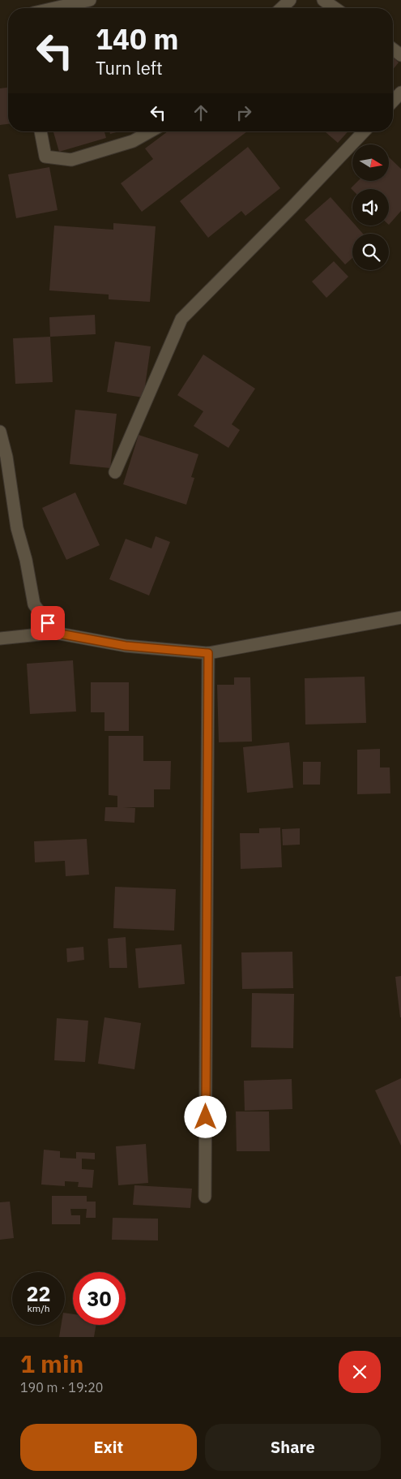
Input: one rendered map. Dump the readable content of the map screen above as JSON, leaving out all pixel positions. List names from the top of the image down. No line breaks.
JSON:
{"north":"right","page":{"turn":["140 m","Turn left"],"speed":"22 km/h","limit":"30","heading":["1 min","190 m · 19:20"],"buttons":["Exit","Share"]}}
